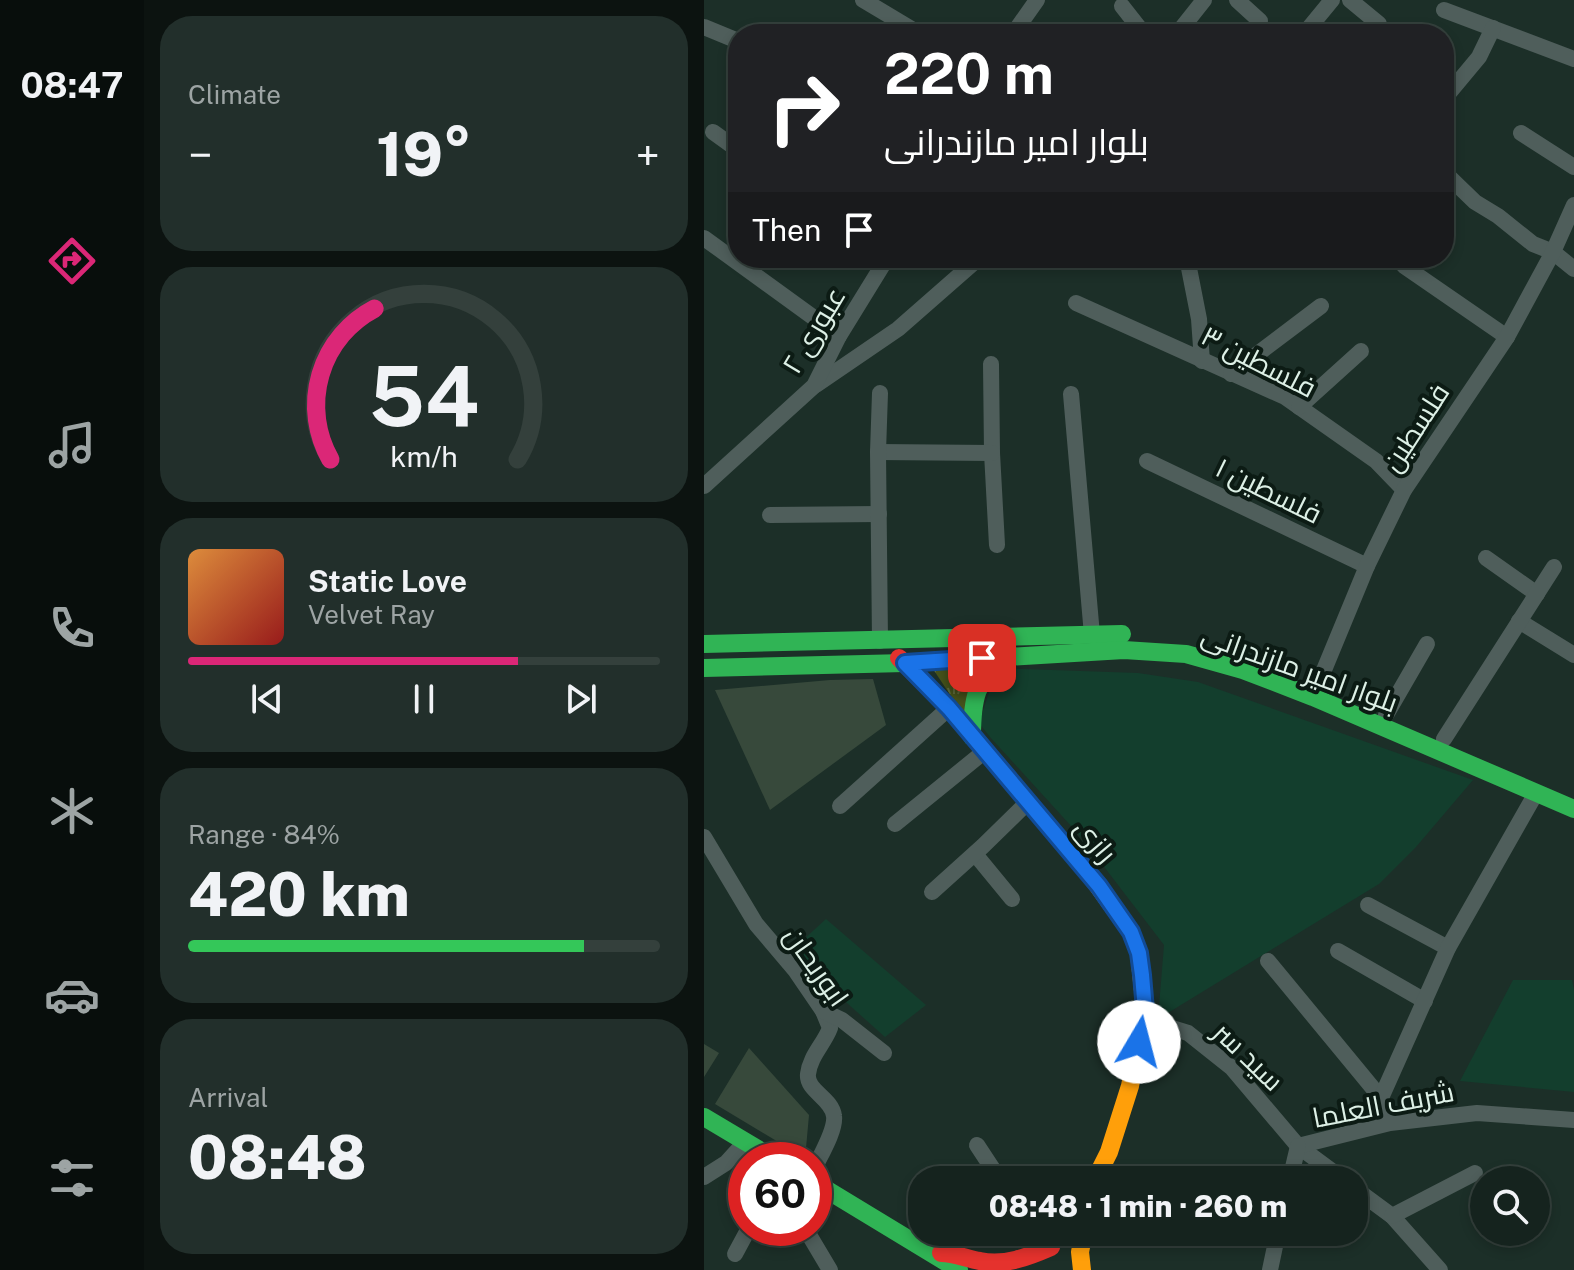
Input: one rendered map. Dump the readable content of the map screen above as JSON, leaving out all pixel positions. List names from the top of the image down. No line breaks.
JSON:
{"streets":{"main road":["بلوار امیر مازندرانی","رازی"],"street":["عبوری ۲","فلسطین ۳","فلسطین","فلسطین ۱","ابوریحان","سید سر","شریف العلما"]},"crossings":[["فلسطین ۳","فلسطین"],["فلسطین","فلسطین ۱"],["فلسطین","بلوار امیر مازندرانی"],["بلوار امیر مازندرانی","رازی"],["رازی","سید سر"],["سید سر","شریف العلما"]],"page":{"tabs":"08:47","tile":["Climate",["Range · 84%","420 km"],["Arrival","08:48"]],"turn":["220 m","بلوار امیر مازندرانی"],"heat":["−","19°","+"],"then":"Then","song":["Static Love","Velvet Ray"],"limit":"60","trip":"08:48 · 1 min · 260 m","gauge":["54","km/h"]}}
